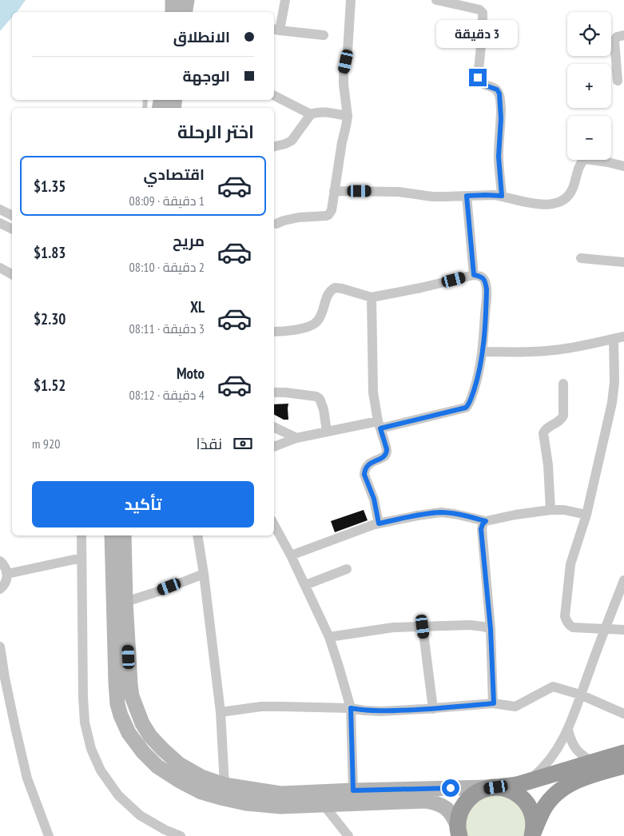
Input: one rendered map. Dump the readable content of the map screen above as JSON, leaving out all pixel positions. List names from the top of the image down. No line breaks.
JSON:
{"page":{"map_buttons":["+","−"],"banner":["الانطلاق","الوجهة"],"bubble":"3 دقيقة","heading":"اختر الرحلة","list":[{"name":"اقتصادي","note":"1 دقيقة · 08:09","value":"$1.35"},{"name":"مريح","note":"2 دقيقة · 08:10","value":"$1.83"},{"name":"XL","note":"3 دقيقة · 08:11","value":"$2.30"},{"name":"Moto","note":"4 دقيقة · 08:12","value":"$1.52"}],"pay":["نقدًا","920 m"],"buttons":"تأكيد"}}
